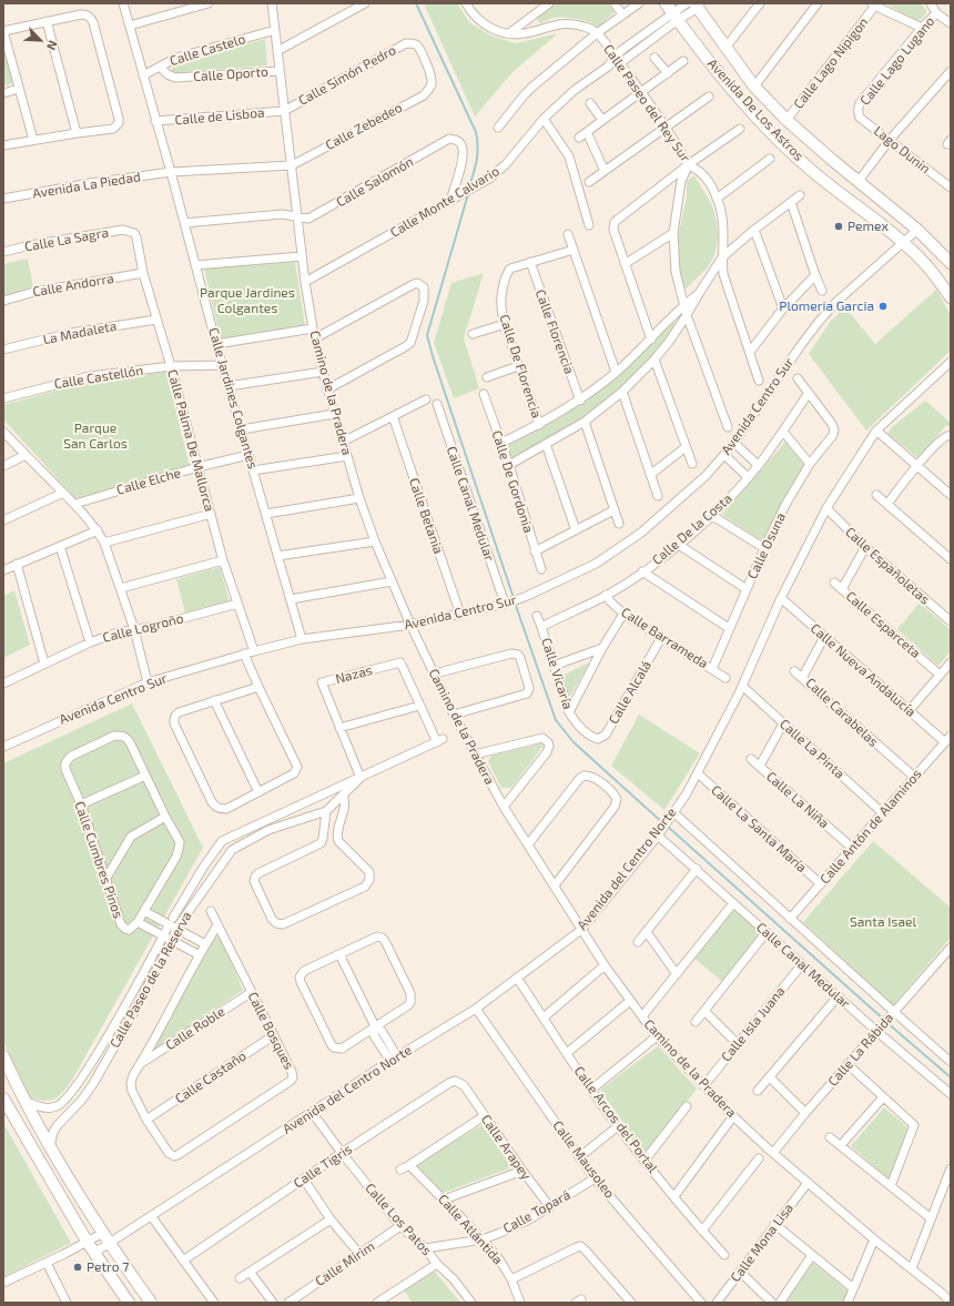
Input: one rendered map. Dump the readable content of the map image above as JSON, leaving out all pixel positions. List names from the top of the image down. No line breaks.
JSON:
{"streets":{"main road":["Avenida De Los Astros"],"street":["Calle Castelo","Calle Lago Lugano","Calle Lago Nipigon","Calle Oporto","Calle Simón Pedro","Calle Paseo del Rey Sur","Calle de Lisboa","Calle Zebedeo","Lago Dunin","Calle Salomón","Avenida La Piedad","Calle Monte Calvario","Calle La Sagra","Calle Andorra","Calle Florencia","La Madaleta","Calle De Florencia","Calle Castellón","Camino de la Pradera","Calle Jardines Colgantes","Avenida Centro Sur","Calle Palma De Mallorca","Calle Elche","Calle De Gordonia","Calle Canal Medular","Calle Betania","Calle De la Costa","Calle Osuna","Calle Españoletas","Calle Esparceta","Calle Logroño","Calle Barrameda","Calle Nueva Andalucía","Calle Vicaría","Nazas","Calle Alcalá","Calle Carabelas","Calle La Pinta","Calle La Niña","Calle Antón de Alaminos","Calle La Santa María","Calle Cumbres Pinos","Avenida del Centro Norte","Calle Paseo de la Reserva","Calle Isla Juana","Calle Roble","Calle Bosques","Calle La Rábida","Calle Castaño","Calle Arcos del Portal","Calle Arapey","Calle Mausoleo","Calle Tigris","Calle Topará","Calle Los Patos","Calle Atlántida","Calle Mona Lisa","Calle Mirim"]},"crossings":[["Calle Castelo","Calle Oporto"],["Calle Castelo","Camino de la Pradera"],["Calle Castelo","Calle Jardines Colgantes"],["Calle Lago Lugano","Lago Dunin"],["Calle Lago Nipigon","Avenida De Los Astros"],["Calle Oporto","Camino de la Pradera"],["Calle Simón Pedro","Calle de Lisboa"],["Calle Simón Pedro","Calle Zebedeo"],["Calle Simón Pedro","Camino de la Pradera"],["Calle Paseo del Rey Sur","Calle Monte Calvario"],["Avenida De Los Astros","Calle Monte Calvario"],["Avenida De Los Astros","Avenida Centro Sur"],["Calle de Lisboa","Camino de la Pradera"],["Calle de Lisboa","Calle Jardines Colgantes"],["Calle Zebedeo","Avenida La Piedad"],["Calle Zebedeo","Camino de la Pradera"],["Calle Salomón","Calle Monte Calvario"],["Calle Salomón","Camino de la Pradera"],["Calle Salomón","Calle Jardines Colgantes"],["Avenida La Piedad","Camino de la Pradera"],["Avenida La Piedad","Calle Jardines Colgantes"],["Calle Monte Calvario","Camino de la Pradera"],["Calle La Sagra","Calle Palma De Mallorca"],["Calle Andorra","Calle Palma De Mallorca"],["Calle Florencia","Calle De Florencia"],["La Madaleta","Calle Palma De Mallorca"],["Calle Castellón","Calle Jardines Colgantes"],["Calle Castellón","Calle Palma De Mallorca"],["Camino de la Pradera","Avenida Centro Sur"],["Camino de la Pradera","Avenida del Centro Norte"],["Camino de la Pradera","Calle Isla Juana"],["Camino de la Pradera","Calle La Rábida"],["Camino de la Pradera","Calle Mona Lisa"],["Calle Jardines Colgantes","Avenida Centro Sur"],["Calle Jardines Colgantes","Calle Elche"],["Avenida Centro Sur","Calle Palma De Mallorca"],["Avenida Centro Sur","Calle Canal Medular"],["Avenida Centro Sur","Calle Betania"],["Calle Palma De Mallorca","Calle Elche"],["Calle Palma De Mallorca","Calle Logroño"],["Calle Canal Medular","Calle Antón de Alaminos"],["Calle Canal Medular","Avenida del Centro Norte"],["Calle Canal Medular","Calle Isla Juana"],["Calle Canal Medular","Calle La Rábida"],["Calle De la Costa","Calle Osuna"],["Calle De la Costa","Calle Barrameda"],["Calle De la Costa","Calle Vicaría"],["Calle Osuna","Calle Barrameda"],["Calle Españoletas","Calle Esparceta"],["Calle Españoletas","Avenida del Centro Norte"],["Calle Barrameda","Calle Alcalá"],["Calle Nueva Andalucía","Calle Carabelas"],["Calle Nueva Andalucía","Calle Antón de Alaminos"],["Calle Nueva Andalucía","Avenida del Centro Norte"],["Calle Vicaría","Calle Alcalá"],["Nazas","Calle Paseo de la Reserva"],["Calle Carabelas","Calle Antón de Alaminos"],["Calle La Pinta","Calle La Niña"],["Calle La Pinta","Calle Antón de Alaminos"],["Calle La Pinta","Avenida del Centro Norte"],["Calle La Niña","Calle Antón de Alaminos"],["Calle Antón de Alaminos","Calle La Santa María"],["Calle La Santa María","Avenida del Centro Norte"],["Avenida del Centro Norte","Calle Arcos del Portal"],["Avenida del Centro Norte","Calle Mausoleo"],["Avenida del Centro Norte","Calle Los Patos"],["Calle Roble","Calle Bosques"],["Calle Bosques","Calle Castaño"],["Calle Arapey","Calle Tigris"],["Calle Arapey","Calle Topará"],["Calle Mausoleo","Calle Topará"],["Calle Tigris","Calle Los Patos"],["Calle Topará","Calle Los Patos"],["Calle Topará","Calle Atlántida"],["Calle Los Patos","Calle Mirim"]],"parks":["Parque Jardines Colgantes","Parque San Carlos","Santa Isael"],"places":["Pemex","Plomeria Garcia","Petro 7"],"north":"bottom right"}
